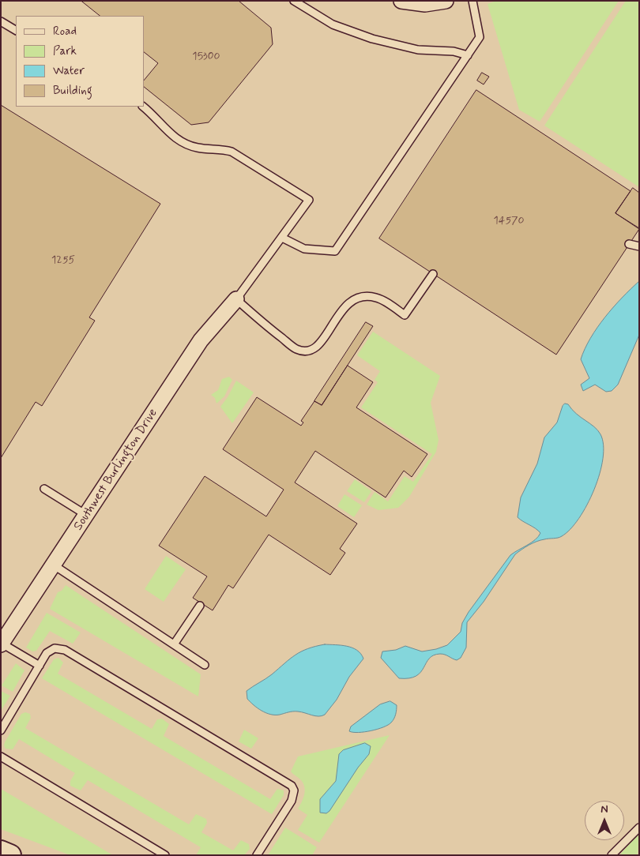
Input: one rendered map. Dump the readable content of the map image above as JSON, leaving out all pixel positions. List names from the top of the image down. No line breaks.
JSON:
{"streets":{"street":["Southwest Burlington Drive"]},"house_numbers":["15300","14570","1255"],"legend":["Road","Park","Water","Building"],"north":"top"}
